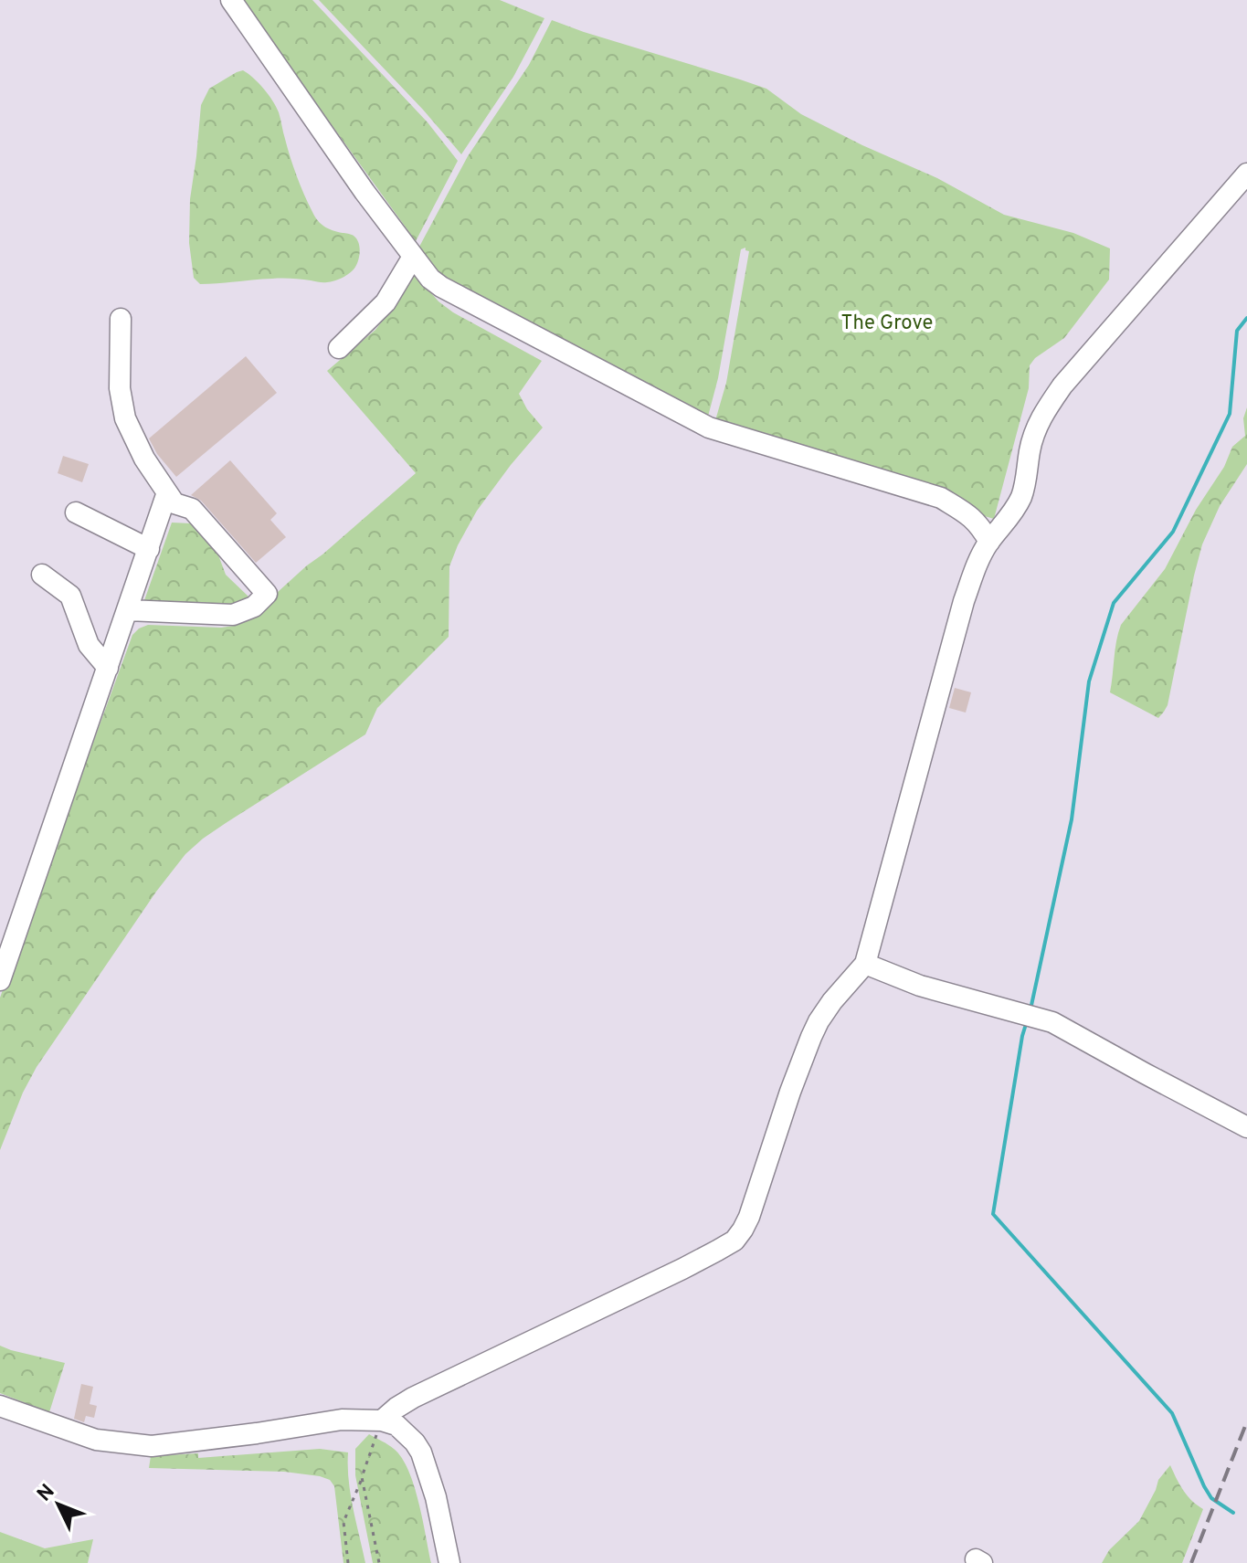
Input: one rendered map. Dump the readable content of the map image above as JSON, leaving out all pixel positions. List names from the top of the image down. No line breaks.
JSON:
{"parks":["The Grove"],"north":"top left"}
